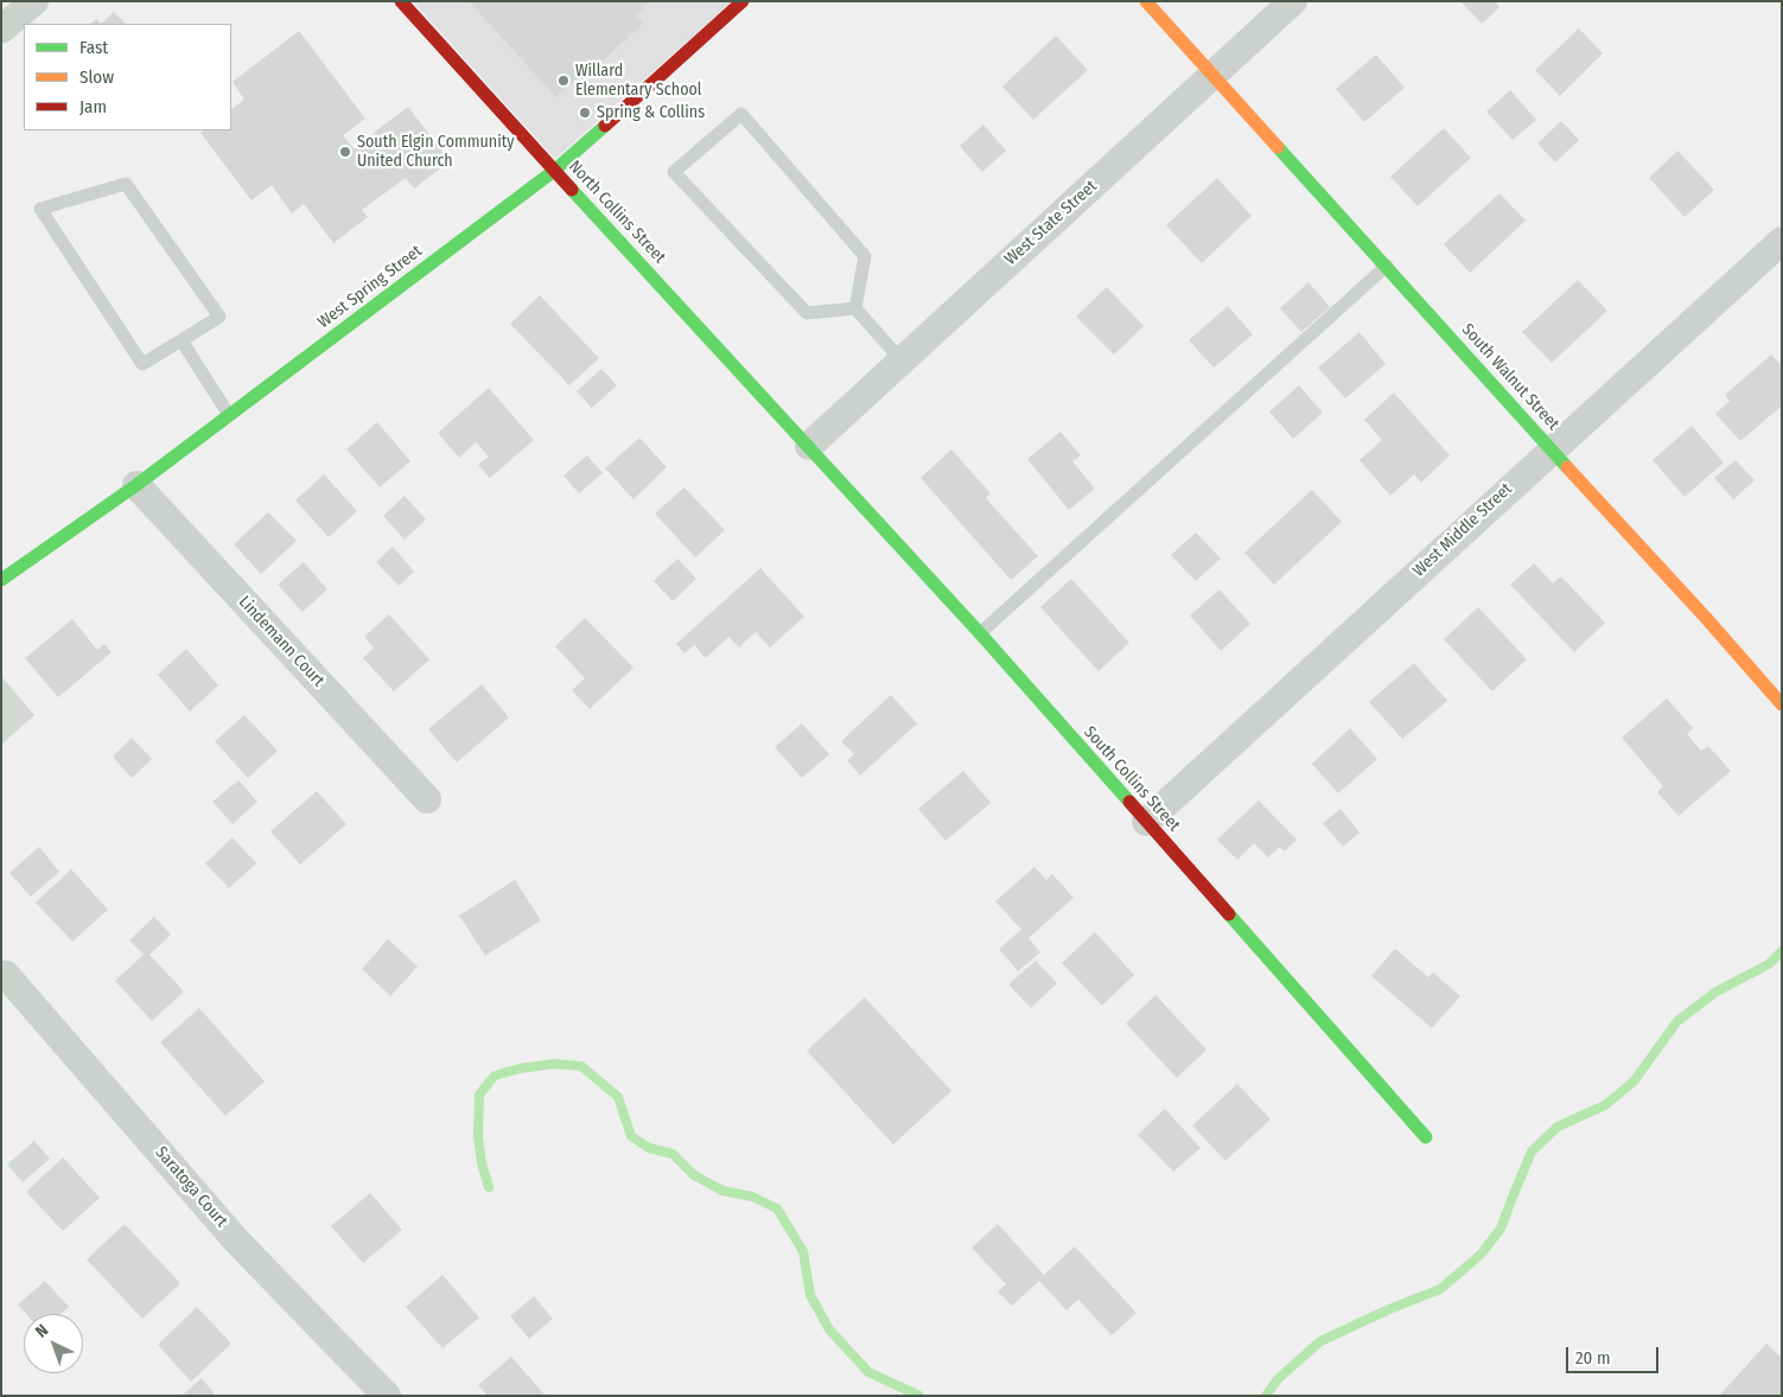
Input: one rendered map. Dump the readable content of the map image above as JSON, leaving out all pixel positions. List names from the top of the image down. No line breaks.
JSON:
{"streets":{"street":["North Collins Street","West State Street","West Spring Street","South Walnut Street","West Middle Street","Lindemann Court","South Collins Street","Saratoga Court"]},"crossings":[["North Collins Street","West State Street"],["North Collins Street","West Spring Street"],["North Collins Street","South Collins Street"],["West State Street","South Walnut Street"],["West State Street","South Collins Street"],["West Spring Street","Lindemann Court"],["South Walnut Street","West Middle Street"],["West Middle Street","South Collins Street"]],"places":["Willard Elementary School","Spring & Collins","South Elgin Community United Church"],"legend":["Fast","Slow","Jam"],"scale_bar":"20 m","north":"top left"}
